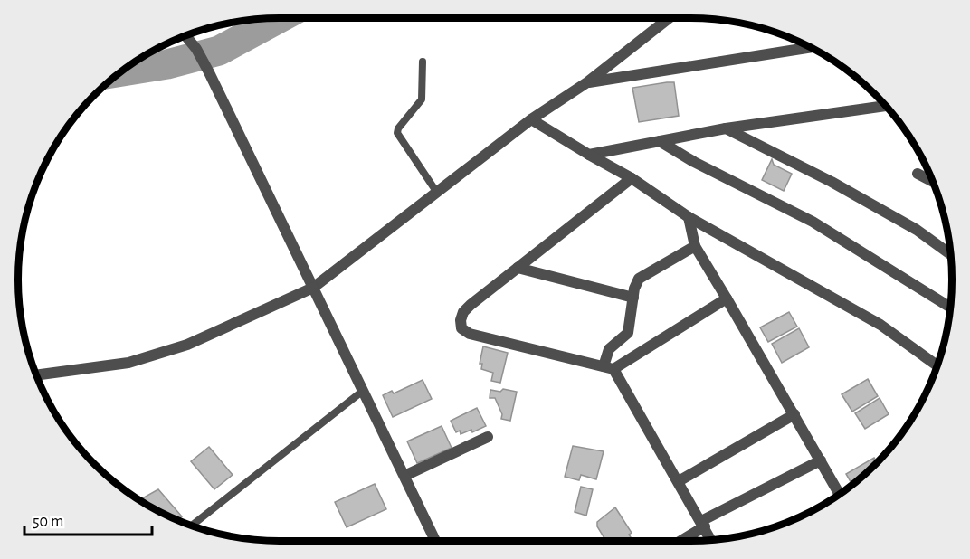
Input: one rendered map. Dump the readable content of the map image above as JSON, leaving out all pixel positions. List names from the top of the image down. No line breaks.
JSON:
{"scale_bar":"50 m"}
